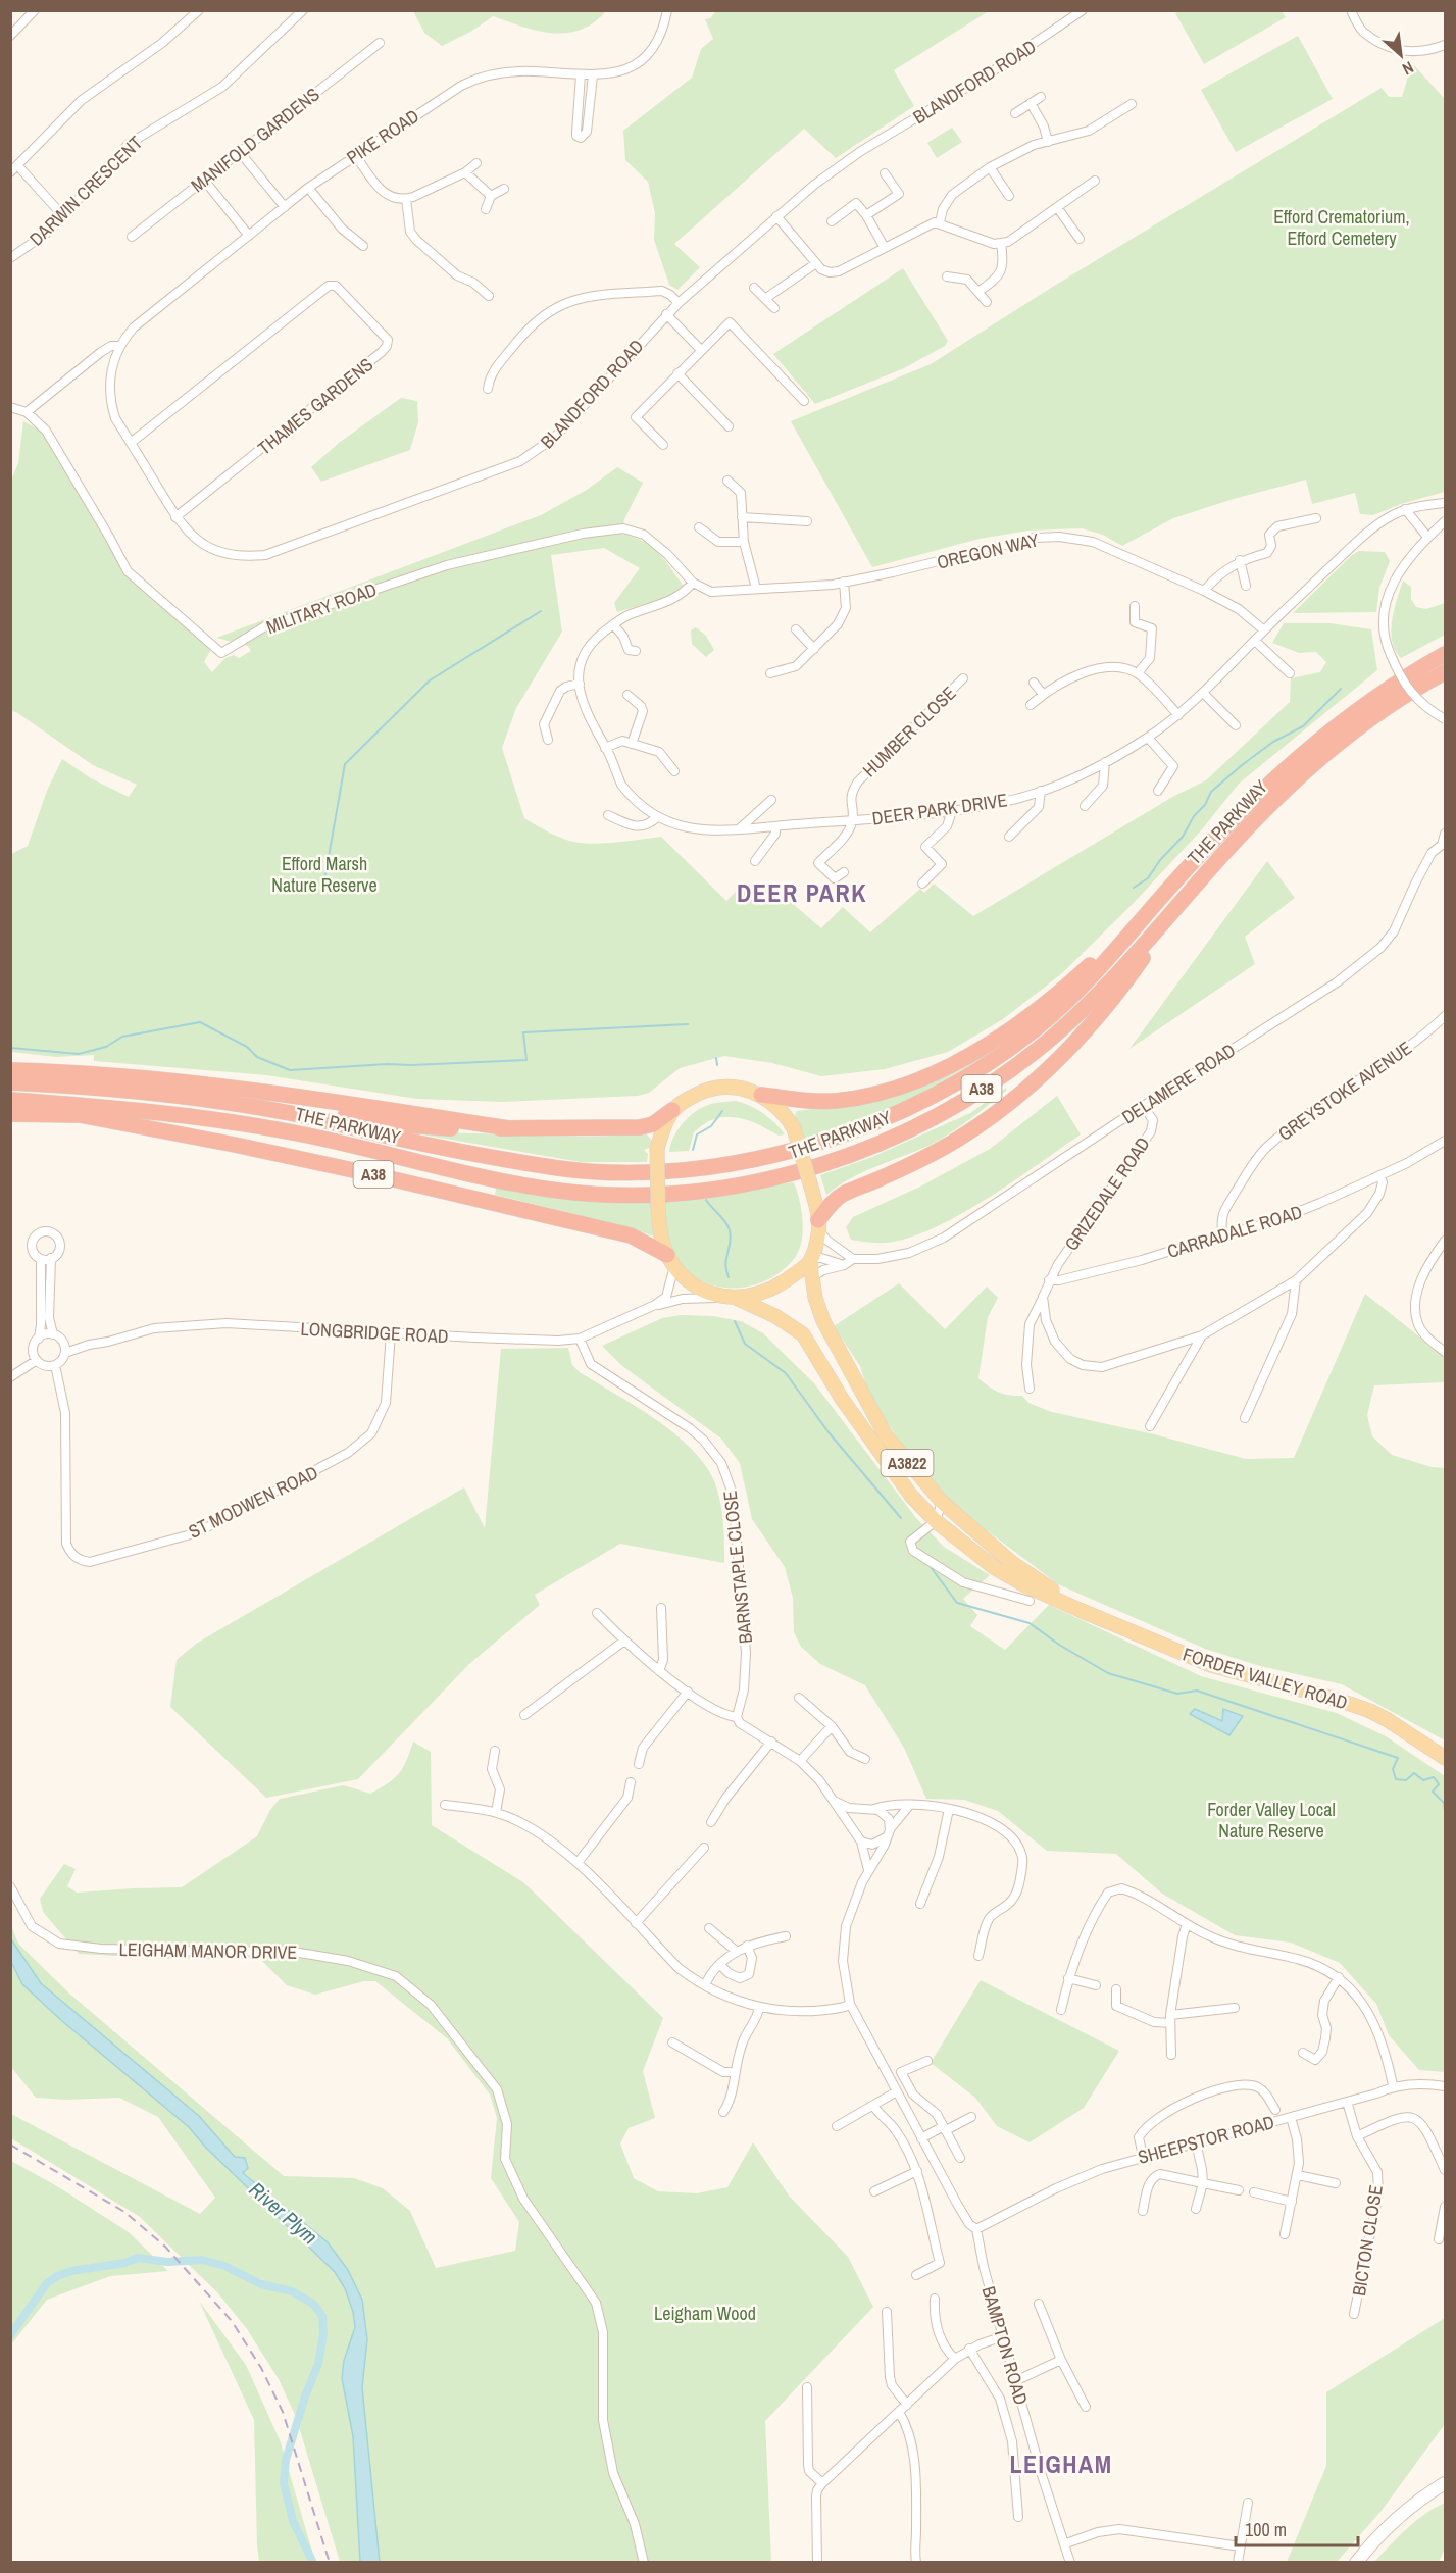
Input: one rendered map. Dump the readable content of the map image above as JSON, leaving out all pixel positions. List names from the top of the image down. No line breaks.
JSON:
{"streets":{"highway":["THE PARKWAY","A38"],"main road":["A3822","FORDER VALLEY ROAD"],"street":["BLANDFORD ROAD","PIKE ROAD","MANIFOLD GARDENS","DARWIN CRESCENT","THAMES GARDENS","OREGON WAY","MILITARY ROAD","HUMBER CLOSE","DEER PARK DRIVE","DELAMERE ROAD","GREYSTOKE AVENUE","GRIZEDALE ROAD","CARRADALE ROAD","LONGBRIDGE ROAD","ST MODWEN ROAD","BARNSTAPLE CLOSE","LEIGHAM MANOR DRIVE","SHEEPSTOR ROAD","BICTON CLOSE","BAMPTON ROAD"]},"crossings":[["BLANDFORD ROAD","PIKE ROAD"],["BLANDFORD ROAD","THAMES GARDENS"],["PIKE ROAD","MILITARY ROAD"],["OREGON WAY","MILITARY ROAD"],["OREGON WAY","DEER PARK DRIVE"],["MILITARY ROAD","DEER PARK DRIVE"],["HUMBER CLOSE","DEER PARK DRIVE"],["THE PARKWAY","A38"],["DELAMERE ROAD","GRIZEDALE ROAD"],["A38","LONGBRIDGE ROAD"],["A38","FORDER VALLEY ROAD"],["GREYSTOKE AVENUE","CARRADALE ROAD"],["GRIZEDALE ROAD","CARRADALE ROAD"],["LONGBRIDGE ROAD","ST MODWEN ROAD"],["LONGBRIDGE ROAD","BARNSTAPLE CLOSE"],["LONGBRIDGE ROAD","FORDER VALLEY ROAD"],["SHEEPSTOR ROAD","BICTON CLOSE"],["SHEEPSTOR ROAD","BAMPTON ROAD"]],"districts":["DEER PARK","LEIGHAM"],"water":["River Plym"],"parks":["Efford Crematorium, Efford Cemetery","Efford Marsh Nature Reserve","Forder Valley Local Nature Reserve","Leigham Wood"],"scale_bar":"100 m","north":"bottom right"}
